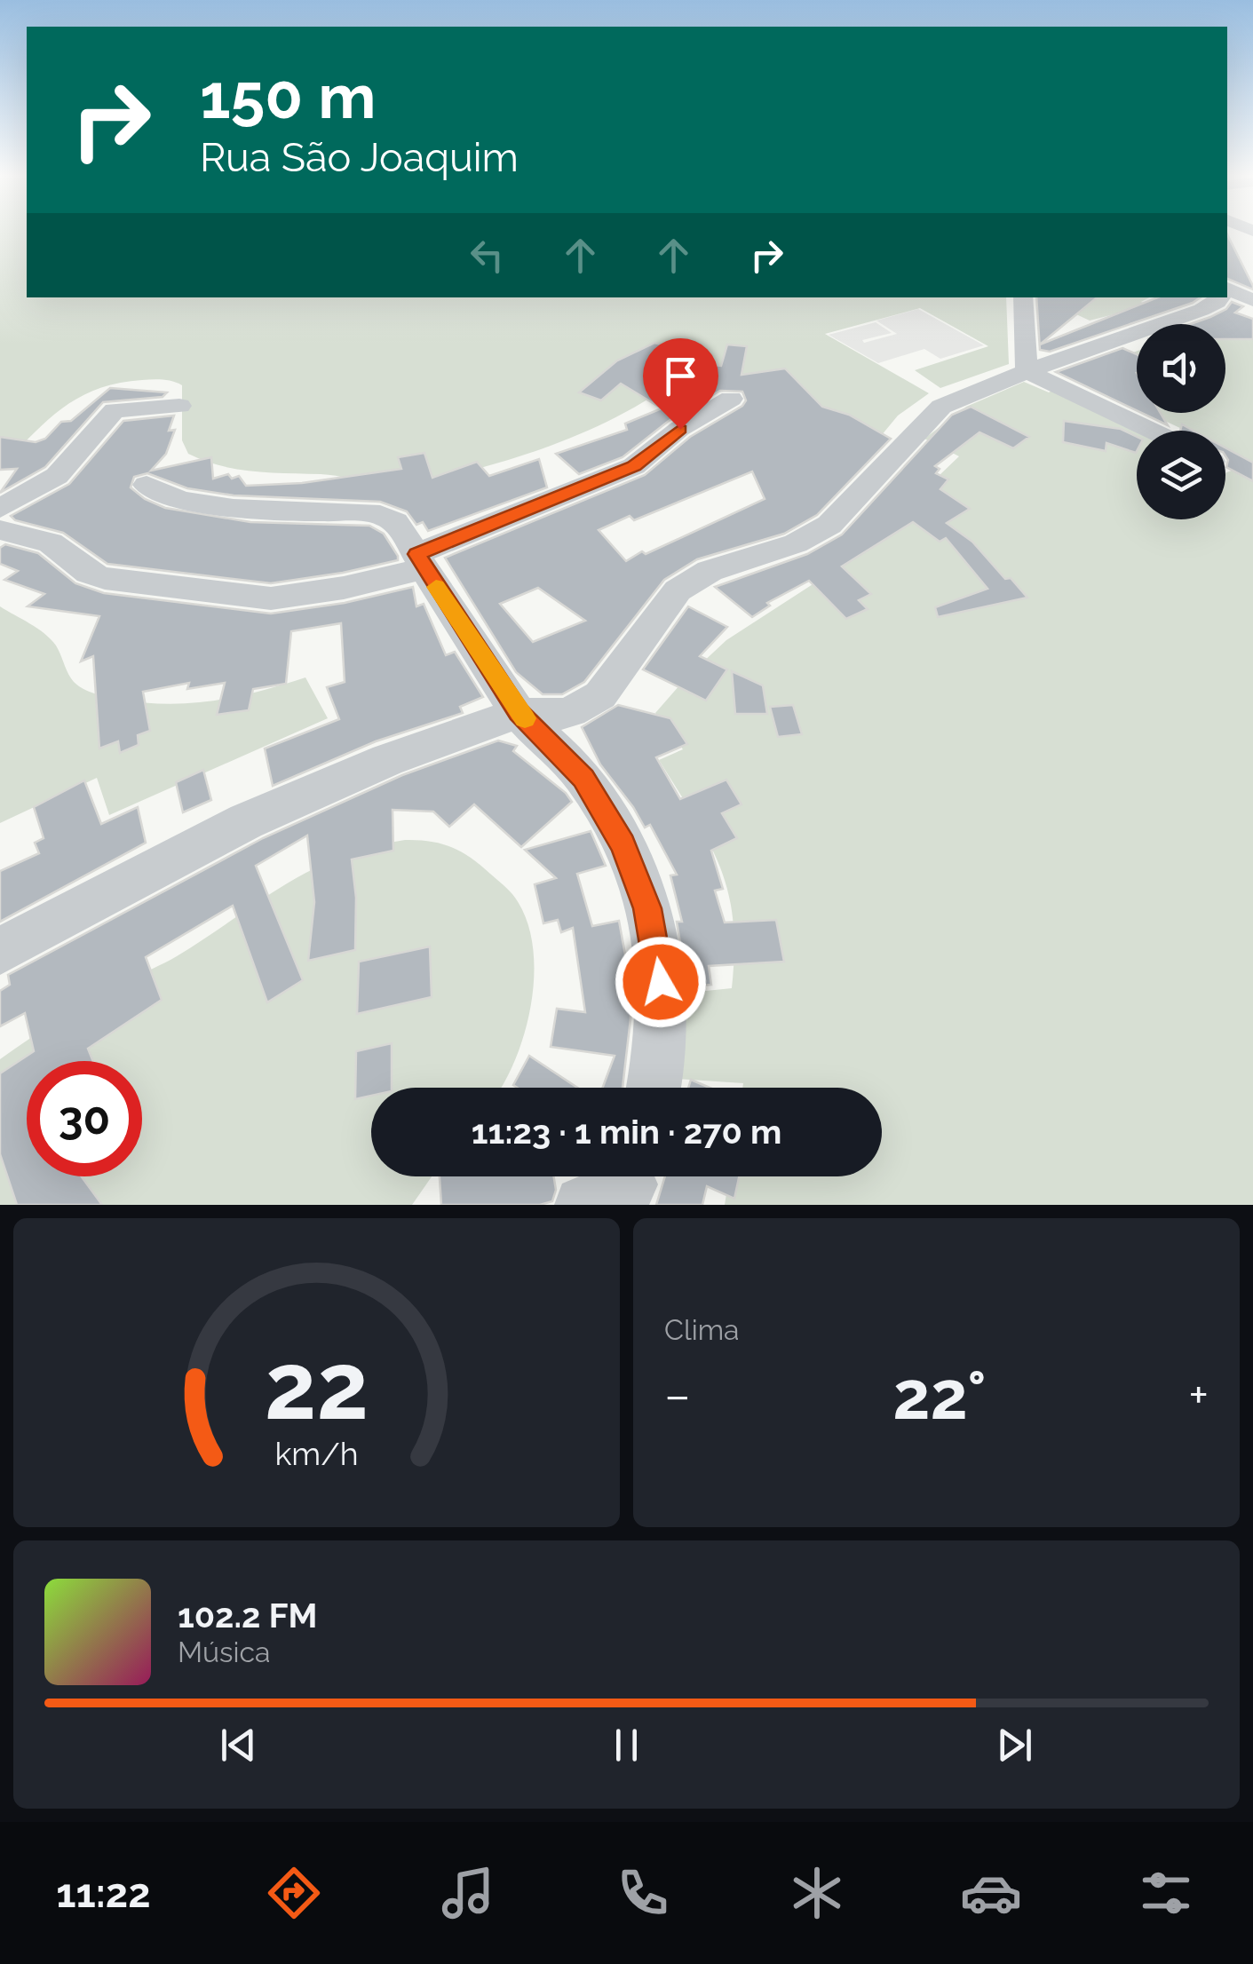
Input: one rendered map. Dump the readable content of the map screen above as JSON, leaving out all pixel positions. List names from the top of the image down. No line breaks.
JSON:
{"page":{"turn":["150 m","Rua São Joaquim"],"limit":"30","trip":"11:23 · 1 min · 270 m","tile":"Clima","heat":["−","22°","+"],"song":["102.2 FM","Música"],"tabs":"11:22","gauge":["22","km/h"]}}
